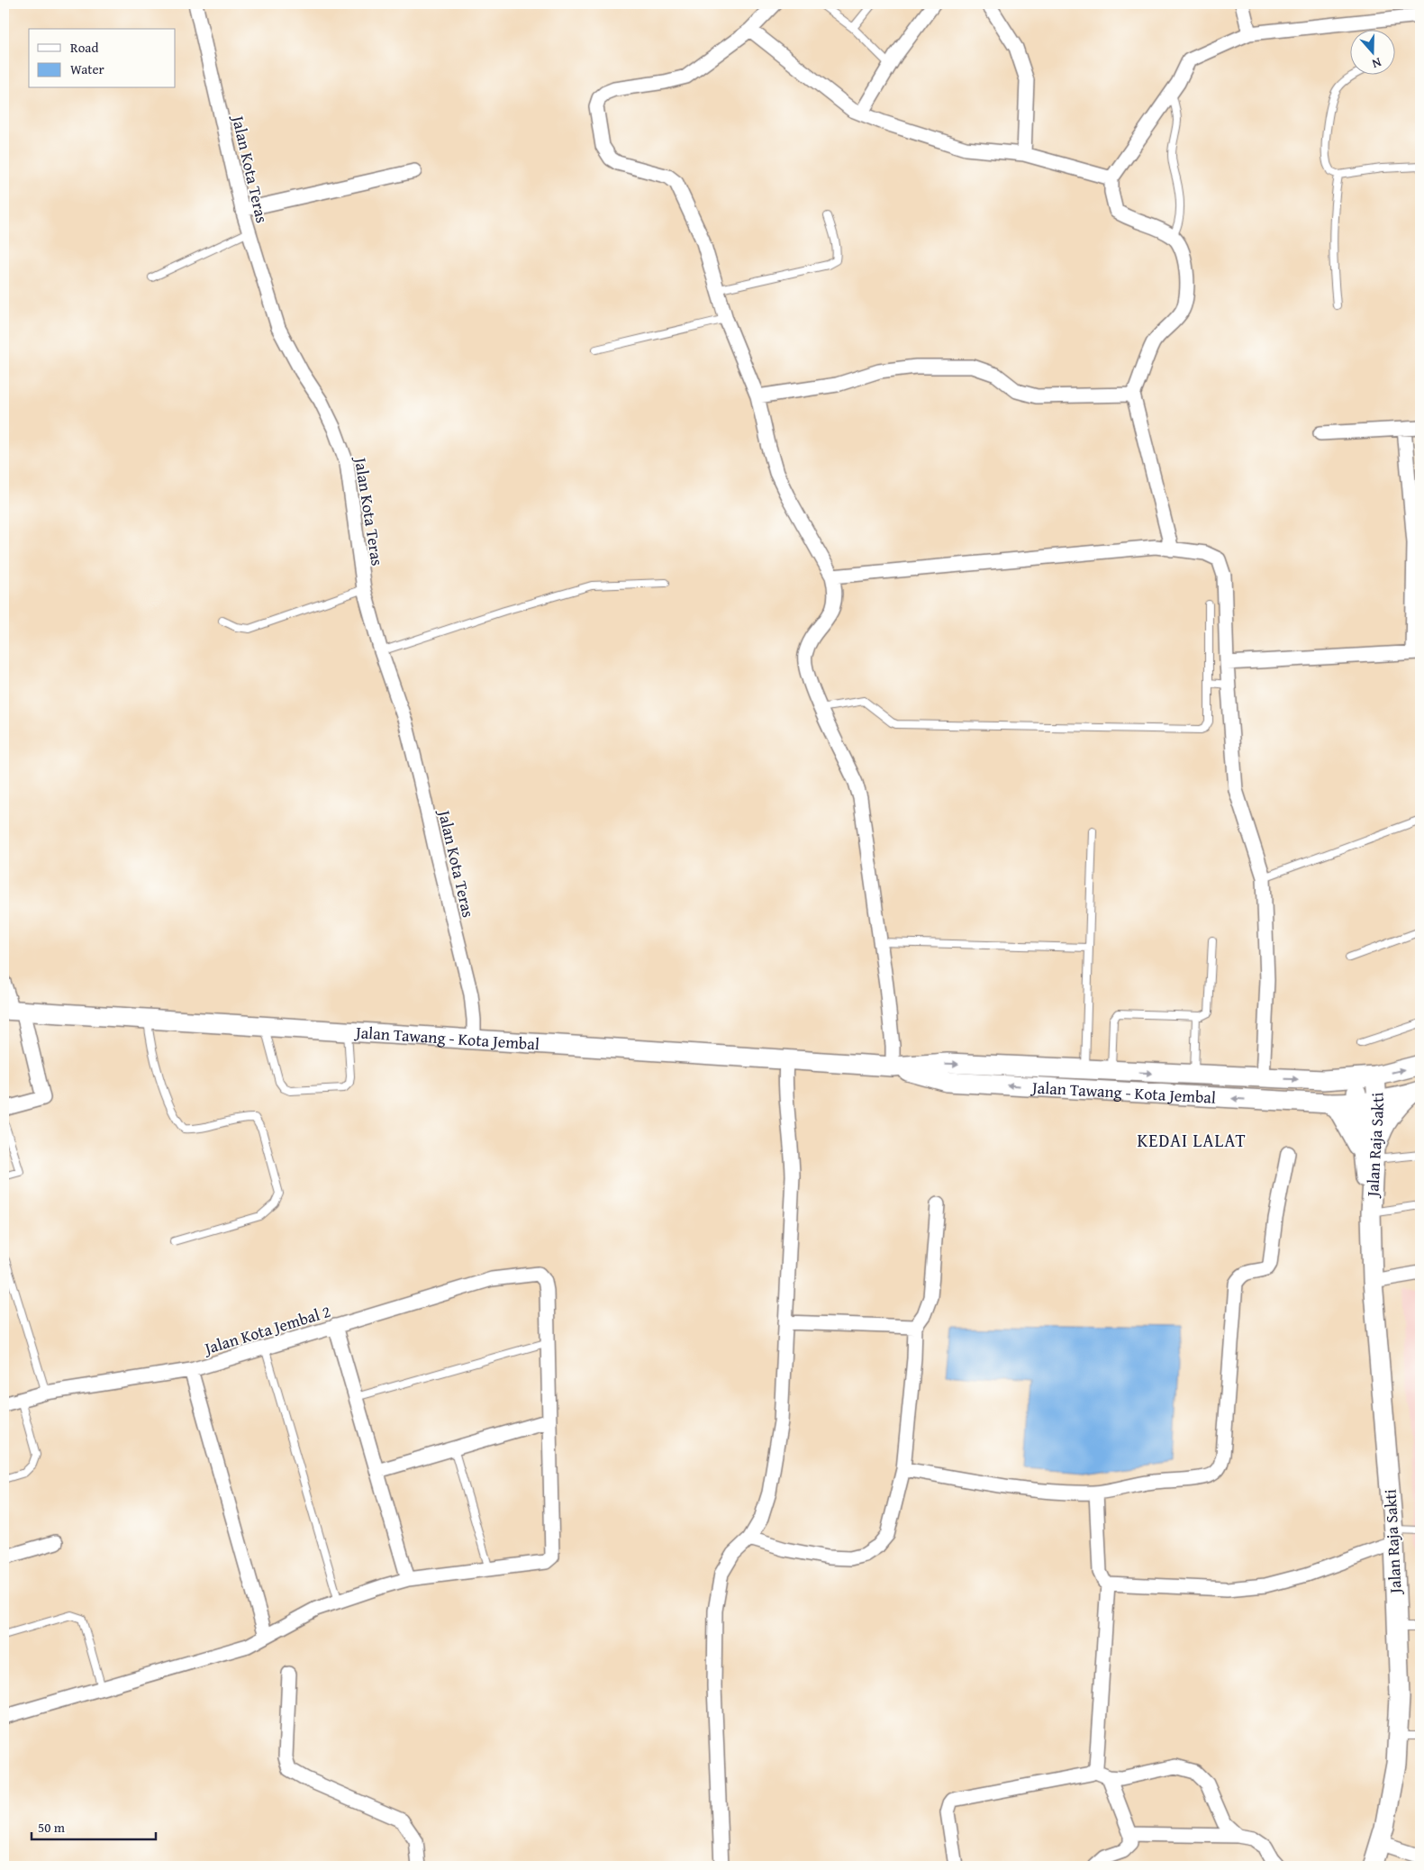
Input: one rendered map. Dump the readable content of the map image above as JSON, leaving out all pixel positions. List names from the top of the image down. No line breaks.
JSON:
{"streets":{"main road":["Jalan Tawang - Kota Jembal","Jalan Raja Sakti"],"street":["Jalan Kota Teras","Jalan Kota Jembal 2"]},"crossings":[["Jalan Kota Teras","Jalan Tawang - Kota Jembal"],["Jalan Tawang - Kota Jembal","Jalan Raja Sakti"]],"districts":["KEDAI LALAT"],"legend":["Road","Water"],"scale_bar":"50 m","north":"bottom"}
